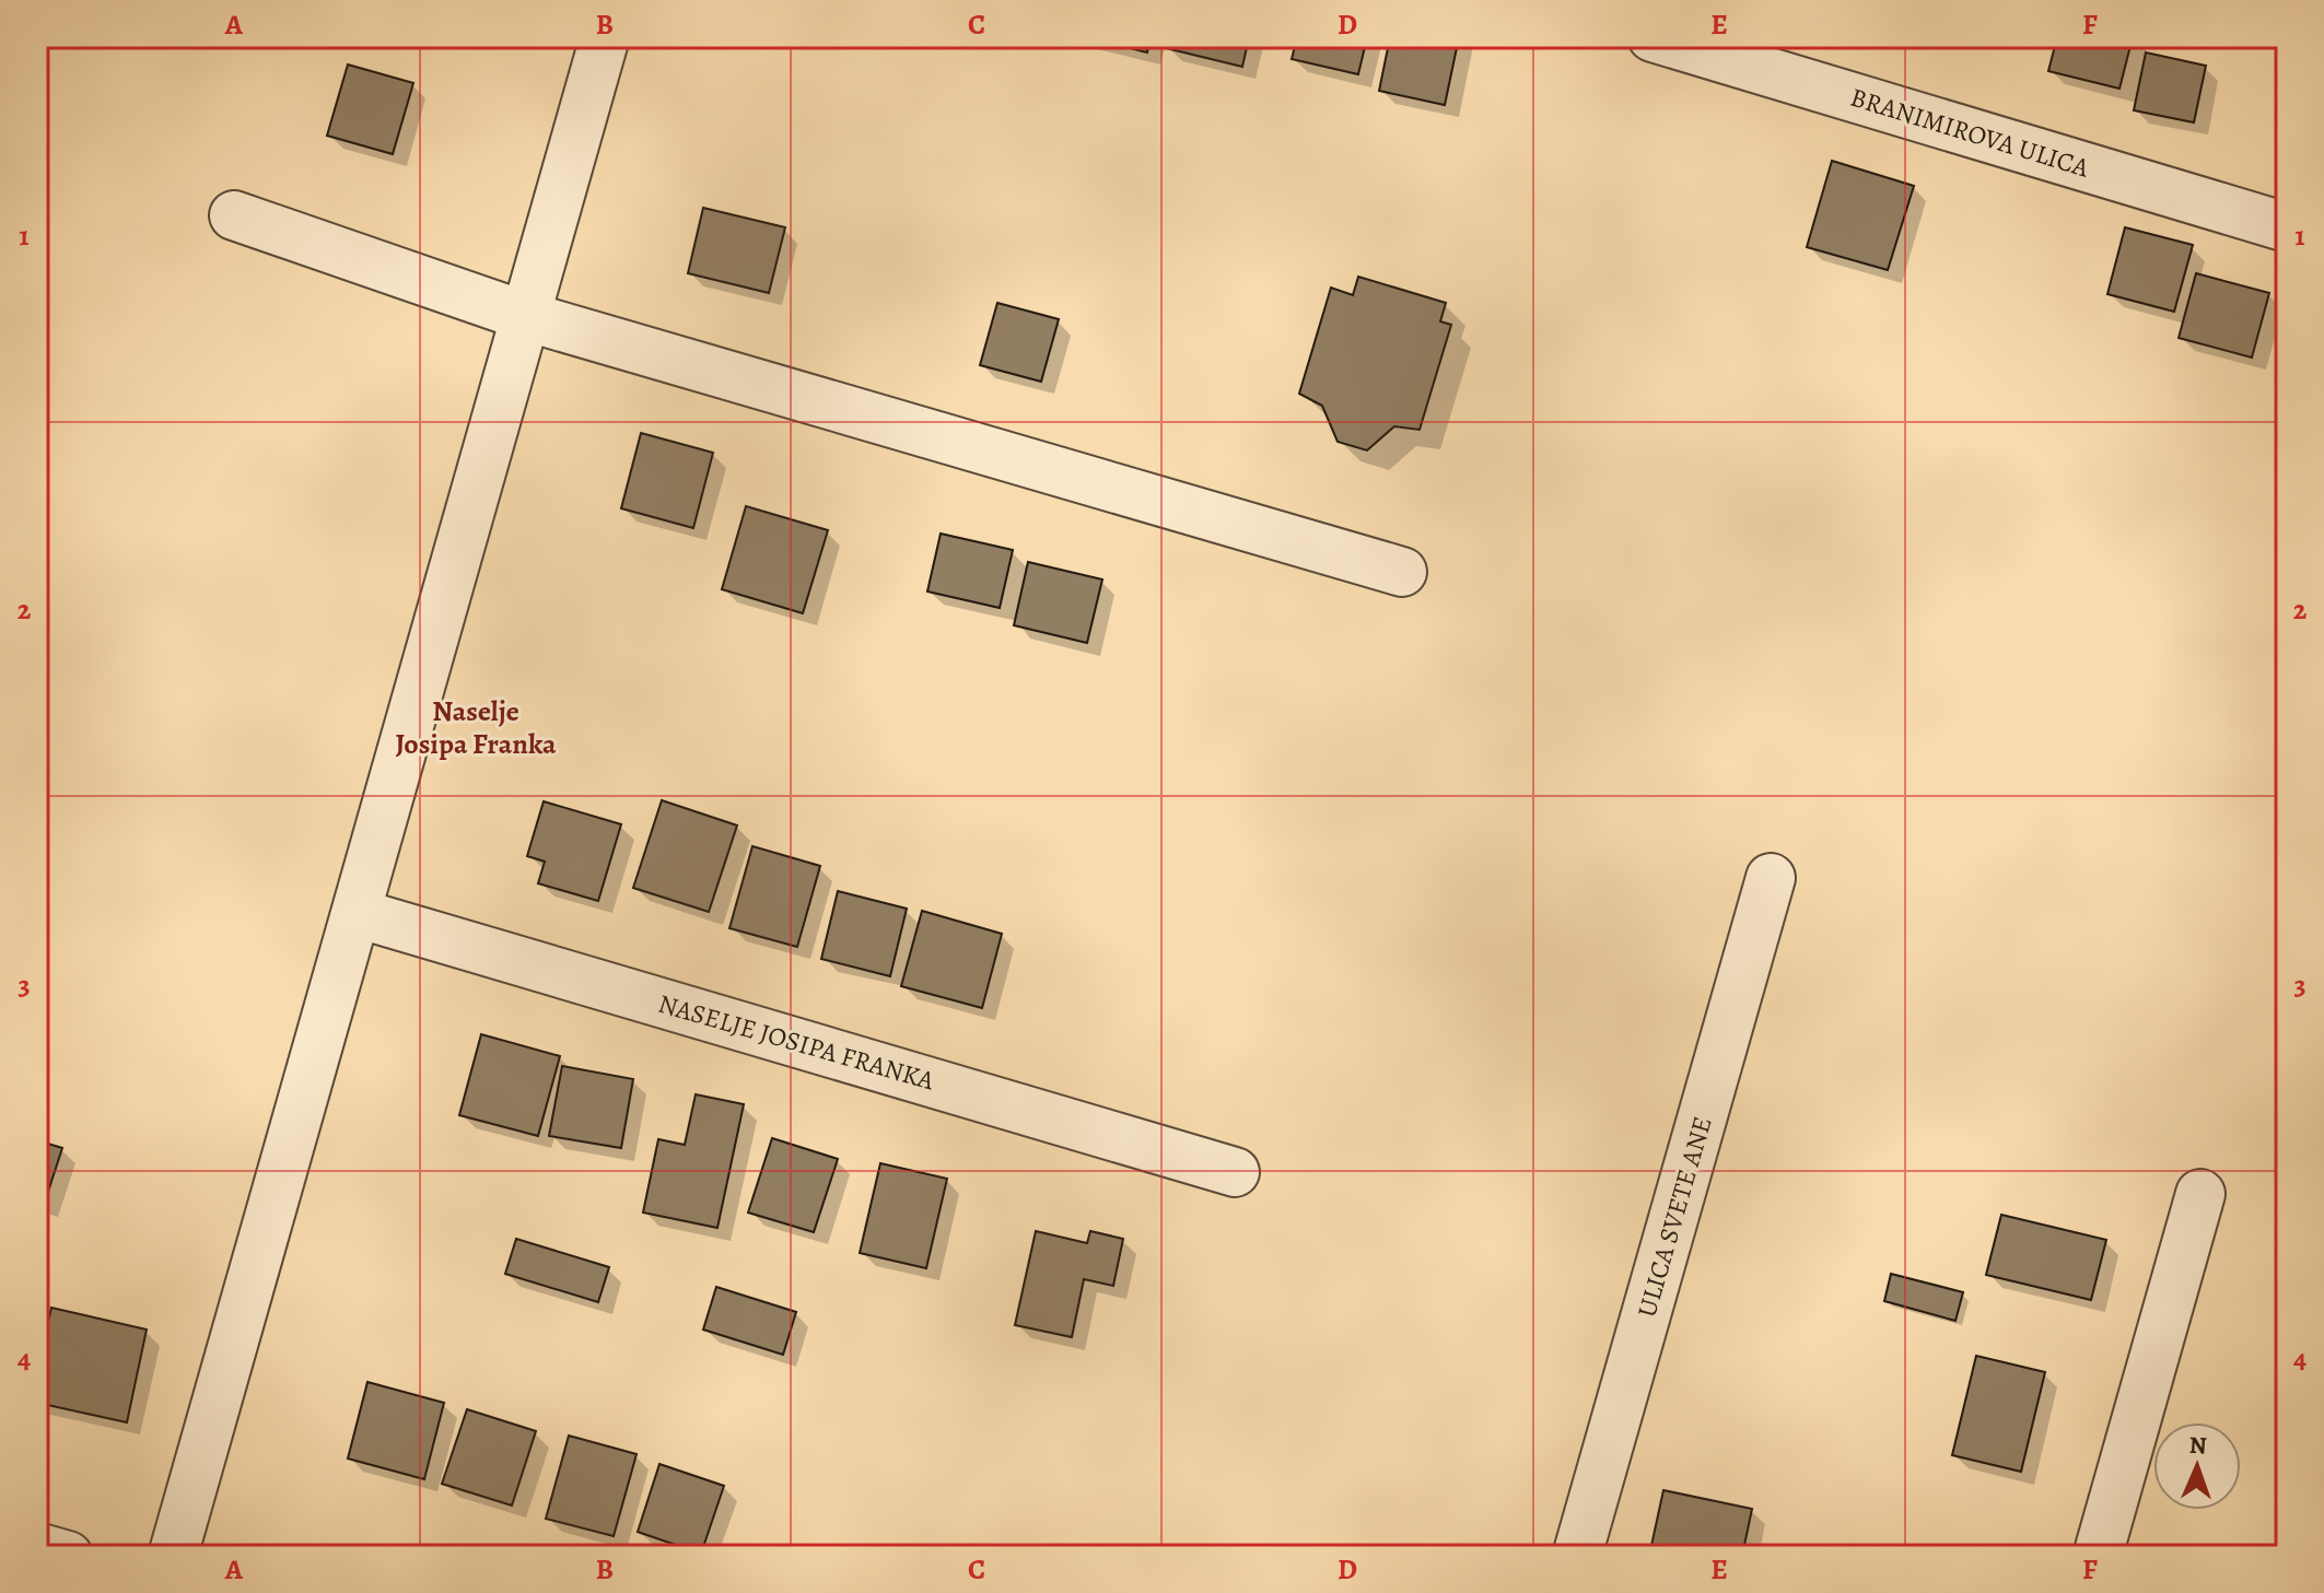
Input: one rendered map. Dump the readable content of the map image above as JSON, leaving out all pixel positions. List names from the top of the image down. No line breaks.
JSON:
{"streets":{"street":["BRANIMIROVA ULICA","NASELJE JOSIPA FRANKA","ULICA SVETE ANE"]},"districts":["Naselje Josipa Franka"],"north":"top","grid":{"columns":["A","B","C","D","E","F"],"rows":["1","2","3","4"]}}
